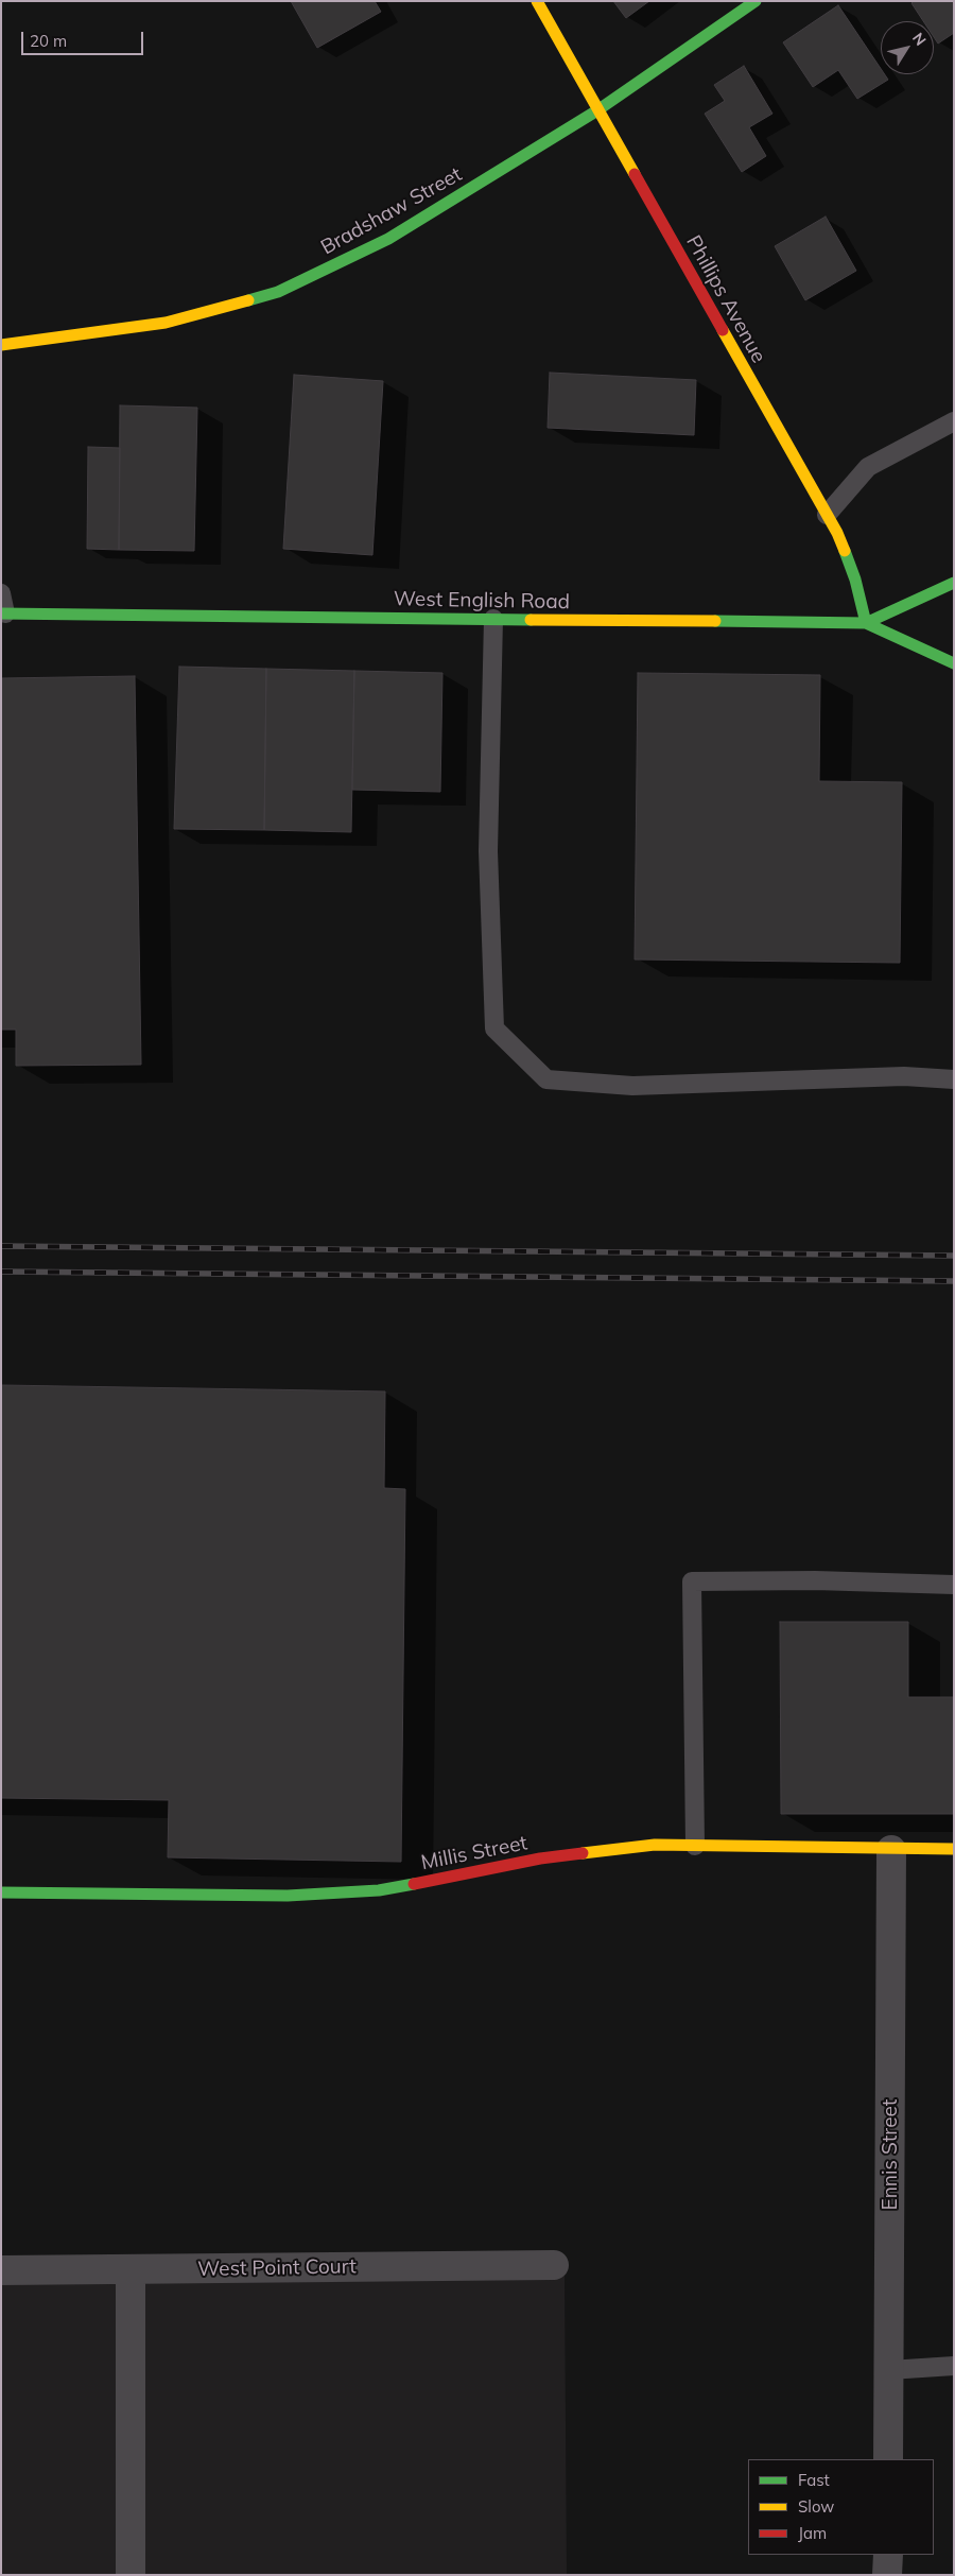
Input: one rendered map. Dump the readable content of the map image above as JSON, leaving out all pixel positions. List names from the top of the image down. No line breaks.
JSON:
{"streets":{"street":["Bradshaw Street","Phillips Avenue","West English Road","Millis Street","Ennis Street","West Point Court"]},"crossings":[["Bradshaw Street","Phillips Avenue"],["Phillips Avenue","West English Road"],["Millis Street","Ennis Street"]],"legend":["Fast","Slow","Jam"],"scale_bar":"20 m","north":"top right"}
